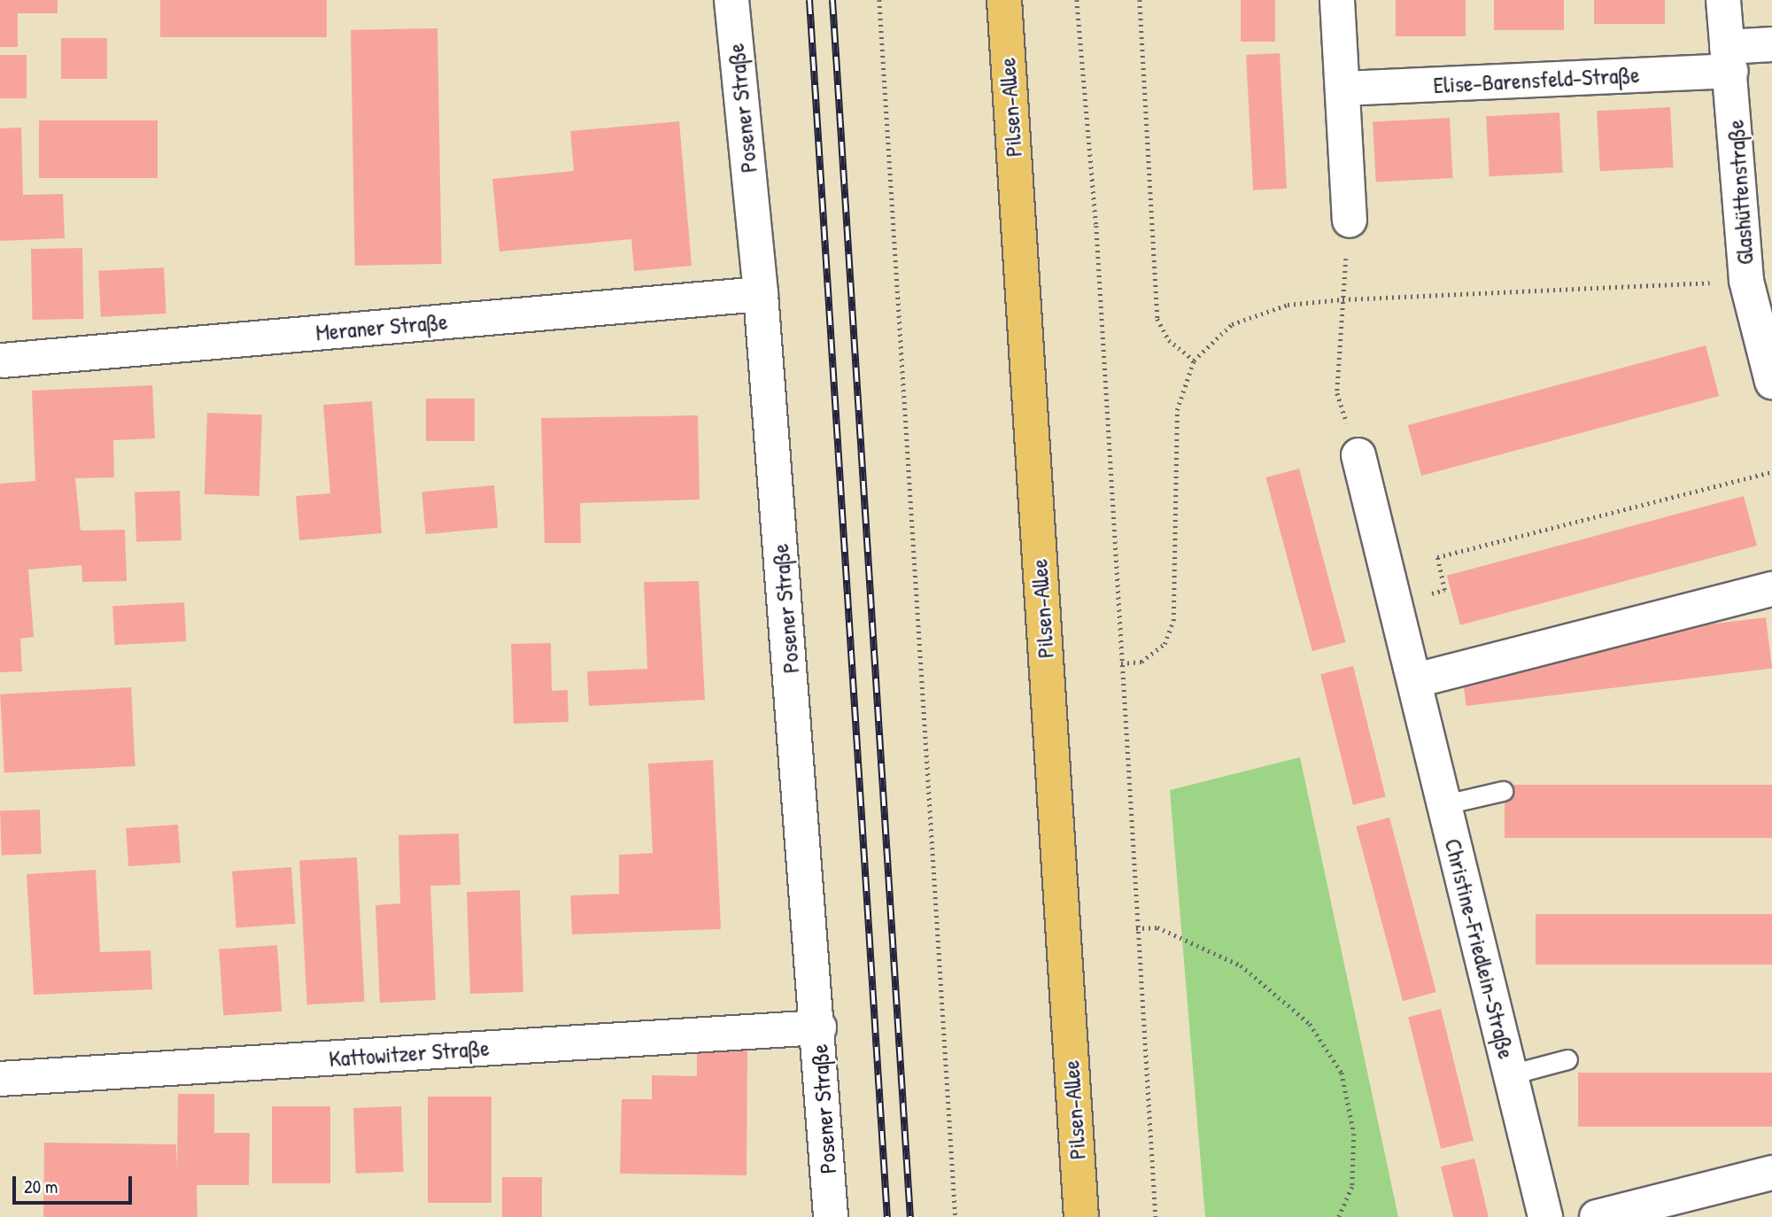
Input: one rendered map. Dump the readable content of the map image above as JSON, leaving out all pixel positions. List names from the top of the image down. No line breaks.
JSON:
{"streets":{"main road":["Pilsen-Allee"],"street":["Elise-Barensfeld-Straße","Posener Straße","Glashüttenstraße","Meraner Straße","Christine-Friedlein-Straße","Kattowitzer Straße"]},"crossings":[["Elise-Barensfeld-Straße","Glashüttenstraße"],["Posener Straße","Meraner Straße"],["Posener Straße","Kattowitzer Straße"]],"scale_bar":"20 m"}
